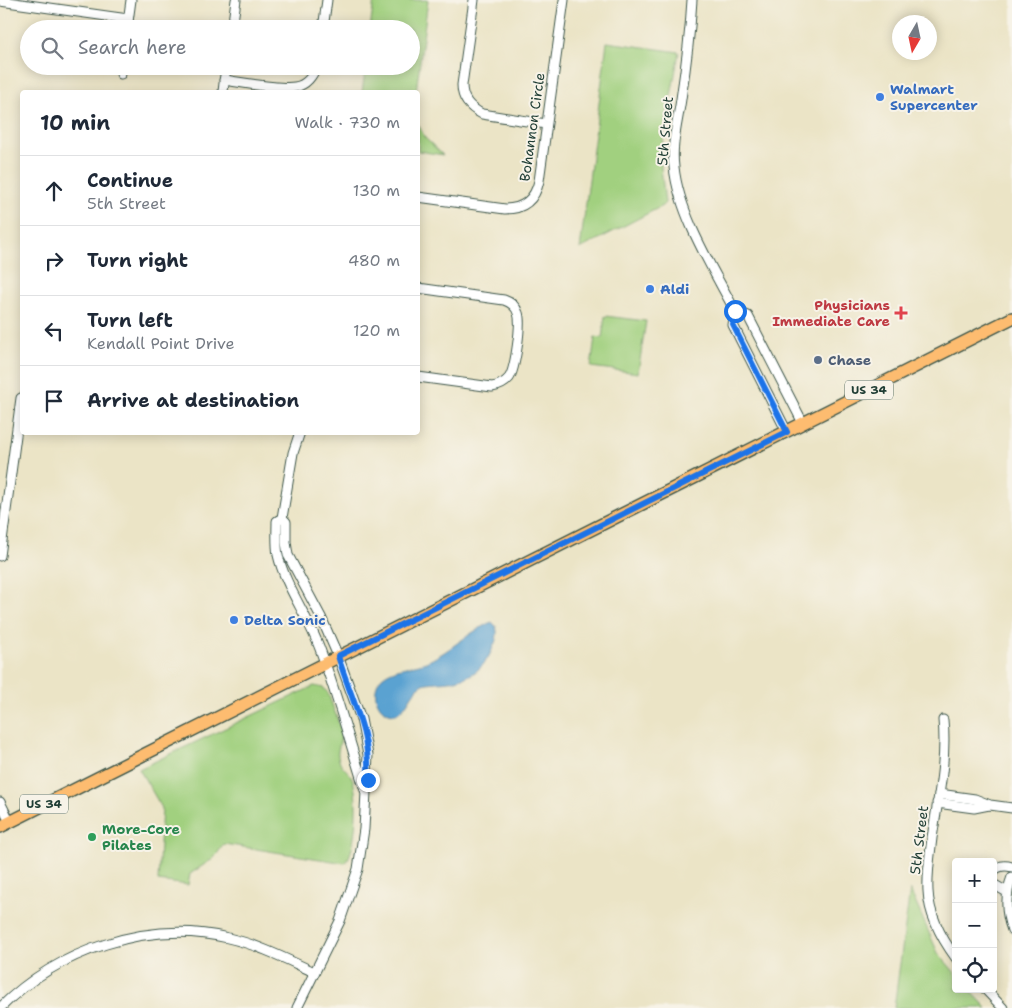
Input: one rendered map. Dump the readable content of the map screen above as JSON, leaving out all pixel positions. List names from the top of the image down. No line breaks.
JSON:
{"streets":{"main road":["US 34"],"street":["Bohannon Circle","5th Street"]},"crossings":[["5th Street","US 34"]],"places":{"other":["Walmart Supercenter","Aldi","Chase","Delta Sonic","More-Core Pilates"],"health":["Physicians Immediate Care"]},"north":"bottom","page":{"search":"Search here","heading":["10 min","Walk · 730 m"],"list":[["Continue","5th Street","130 m"],["Turn right","480 m"],["Turn left","Kendall Point Drive","120 m"],"Arrive at destination"],"map_buttons":["+","−"]}}
